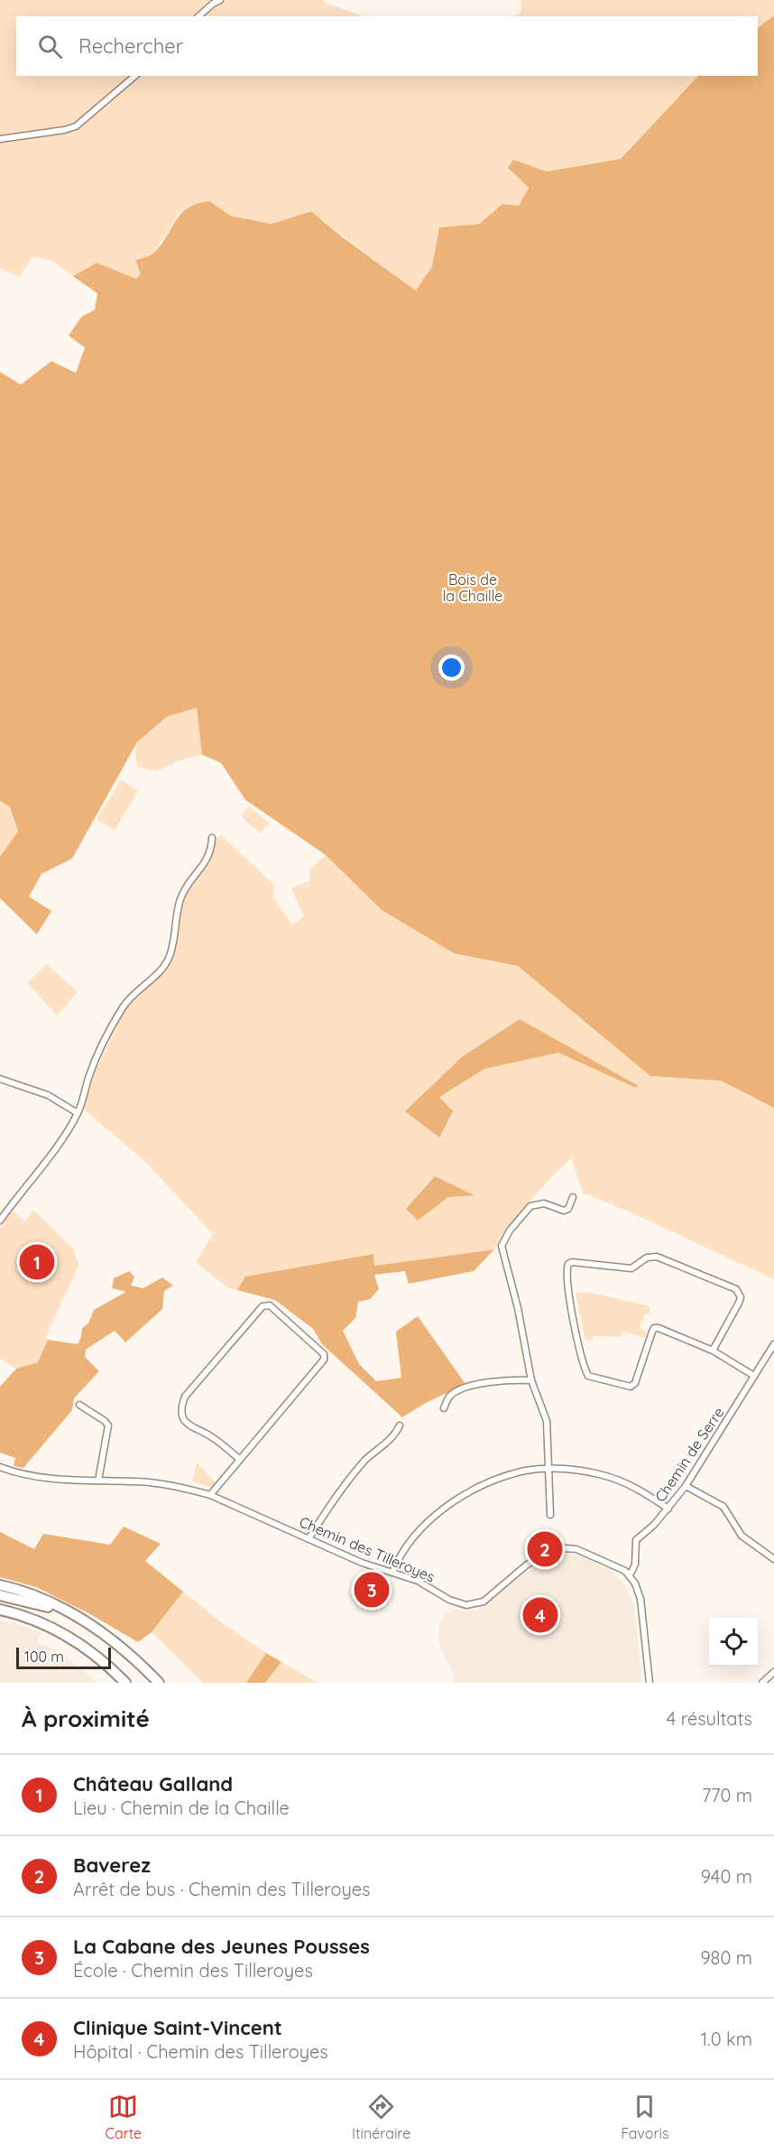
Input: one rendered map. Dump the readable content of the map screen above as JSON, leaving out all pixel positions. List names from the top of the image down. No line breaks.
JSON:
{"streets":{"street":["Chemin de Serre","Chemin des Tilleroyes"]},"parks":["Bois de la Chaille"],"scale_bar":"100 m","page":{"search":"Rechercher","pins":["1","2","3","4"],"scale":"100 m","heading":["À proximité","4 résultats"],"list":[{"mark":"1","name":"Château Galland","note":"Lieu · Chemin de la Chaille","value":"770 m"},{"mark":"2","name":"Baverez","note":"Arrêt de bus · Chemin des Tilleroyes","value":"940 m"},{"mark":"3","name":"La Cabane des Jeunes Pousses","note":"École · Chemin des Tilleroyes","value":"980 m"},{"mark":"4","name":"Clinique Saint-Vincent","note":"Hôpital · Chemin des Tilleroyes","value":"1.0 km"}],"nav":["Carte","Itinéraire","Favoris"]}}
